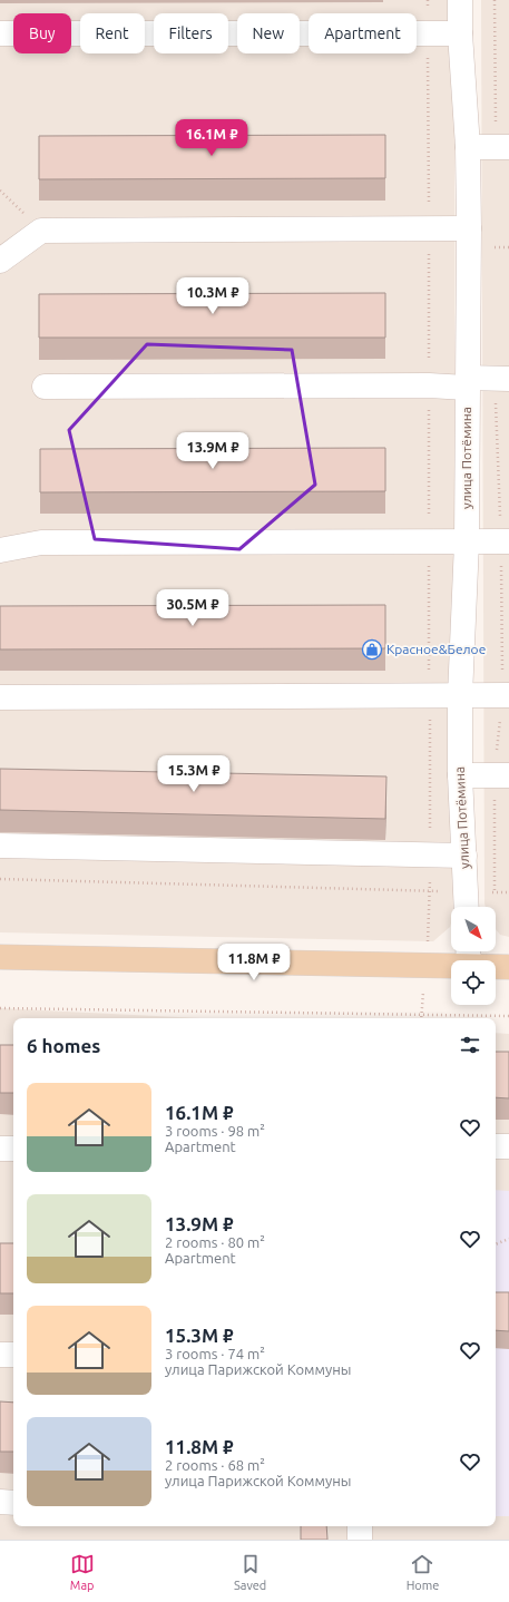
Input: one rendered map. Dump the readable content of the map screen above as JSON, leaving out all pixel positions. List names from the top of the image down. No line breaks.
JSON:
{"streets":{"street":["улица Потёмина"]},"places":{"shop":["Красное&Белое"]},"north":"bottom right","page":{"chip":["Buy","Rent","Filters","New","Apartment"],"price":["16.1M ₽","10.3M ₽","13.9M ₽","30.5M ₽","15.3M ₽","11.8M ₽"],"heading":"6 homes","list":[{"name":"16.1M ₽","note":"3 rooms · 98 m² · Apartment"},{"name":"13.9M ₽","note":"2 rooms · 80 m² · Apartment"},{"name":"15.3M ₽","note":"3 rooms · 74 m² · улица Парижской Коммуны"},{"name":"11.8M ₽","note":"2 rooms · 68 m² · улица Парижской Коммуны"}],"tabs":["Map","Saved","Home"]}}
